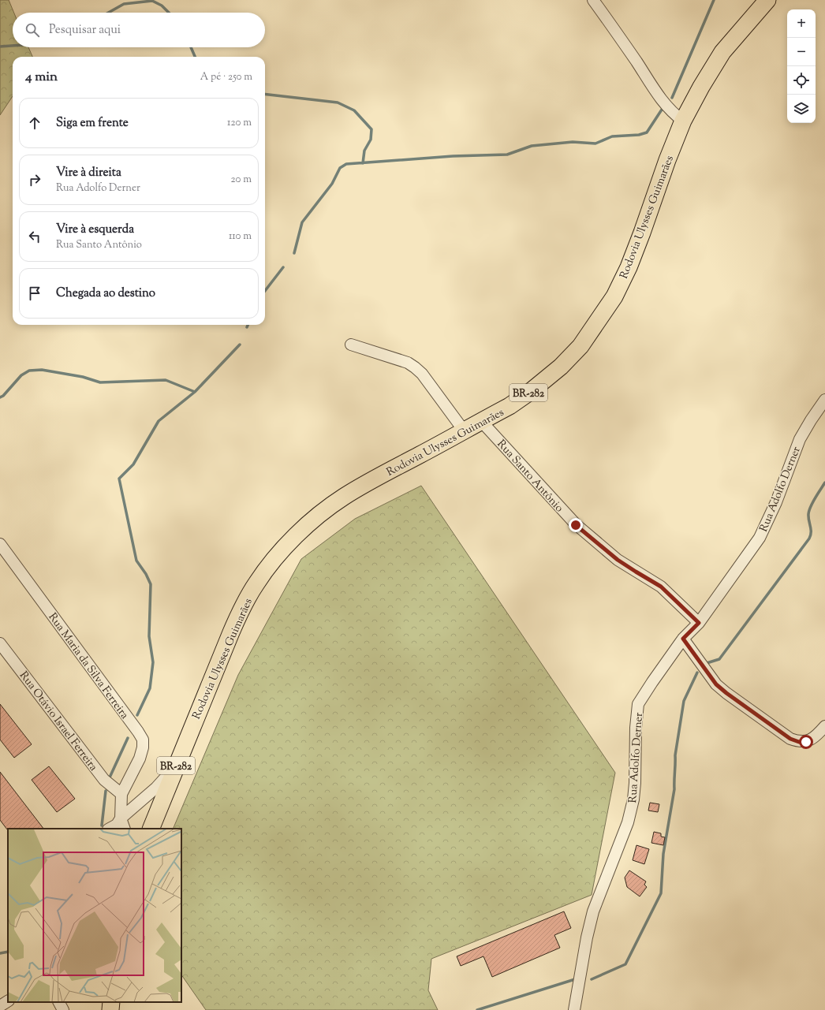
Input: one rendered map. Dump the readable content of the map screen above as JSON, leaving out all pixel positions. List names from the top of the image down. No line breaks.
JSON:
{"streets":{"highway":["Rodovia Ulysses Guimarães","BR-282"],"street":["Rua Santo Antônio","Rua Adolfo Derner","Rua Maria da Silva Ferreira","Rua Otávio Israel Ferreira"]},"crossings":[["Rodovia Ulysses Guimarães","Rua Santo Antônio"],["Rua Santo Antônio","Rua Adolfo Derner"],["Rua Maria da Silva Ferreira","Rua Otávio Israel Ferreira"]],"page":{"map_buttons":["+","−"],"search":"Pesquisar aqui","heading":["4 min","A pé · 250 m"],"list":[["Siga em frente","120 m"],["Vire à direita","Rua Adolfo Derner","20 m"],["Vire à esquerda","Rua Santo Antônio","110 m"],"Chegada ao destino"]}}
